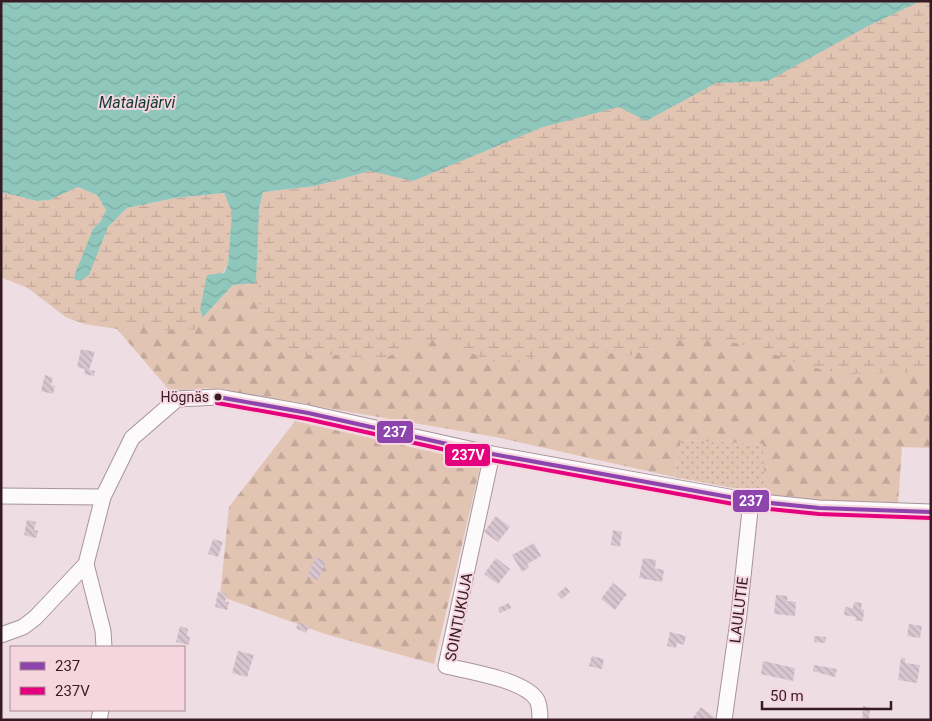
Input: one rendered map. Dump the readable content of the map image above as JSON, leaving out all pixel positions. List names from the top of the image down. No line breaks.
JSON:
{"streets":{"street":["LAULUTIE","SOINTUKUJA"]},"water":["Matalajärvi"],"places":["Högnäs"],"lines":["transit line 237","transit line 237V"],"legend":["237","237V"],"scale_bar":"50 m"}
